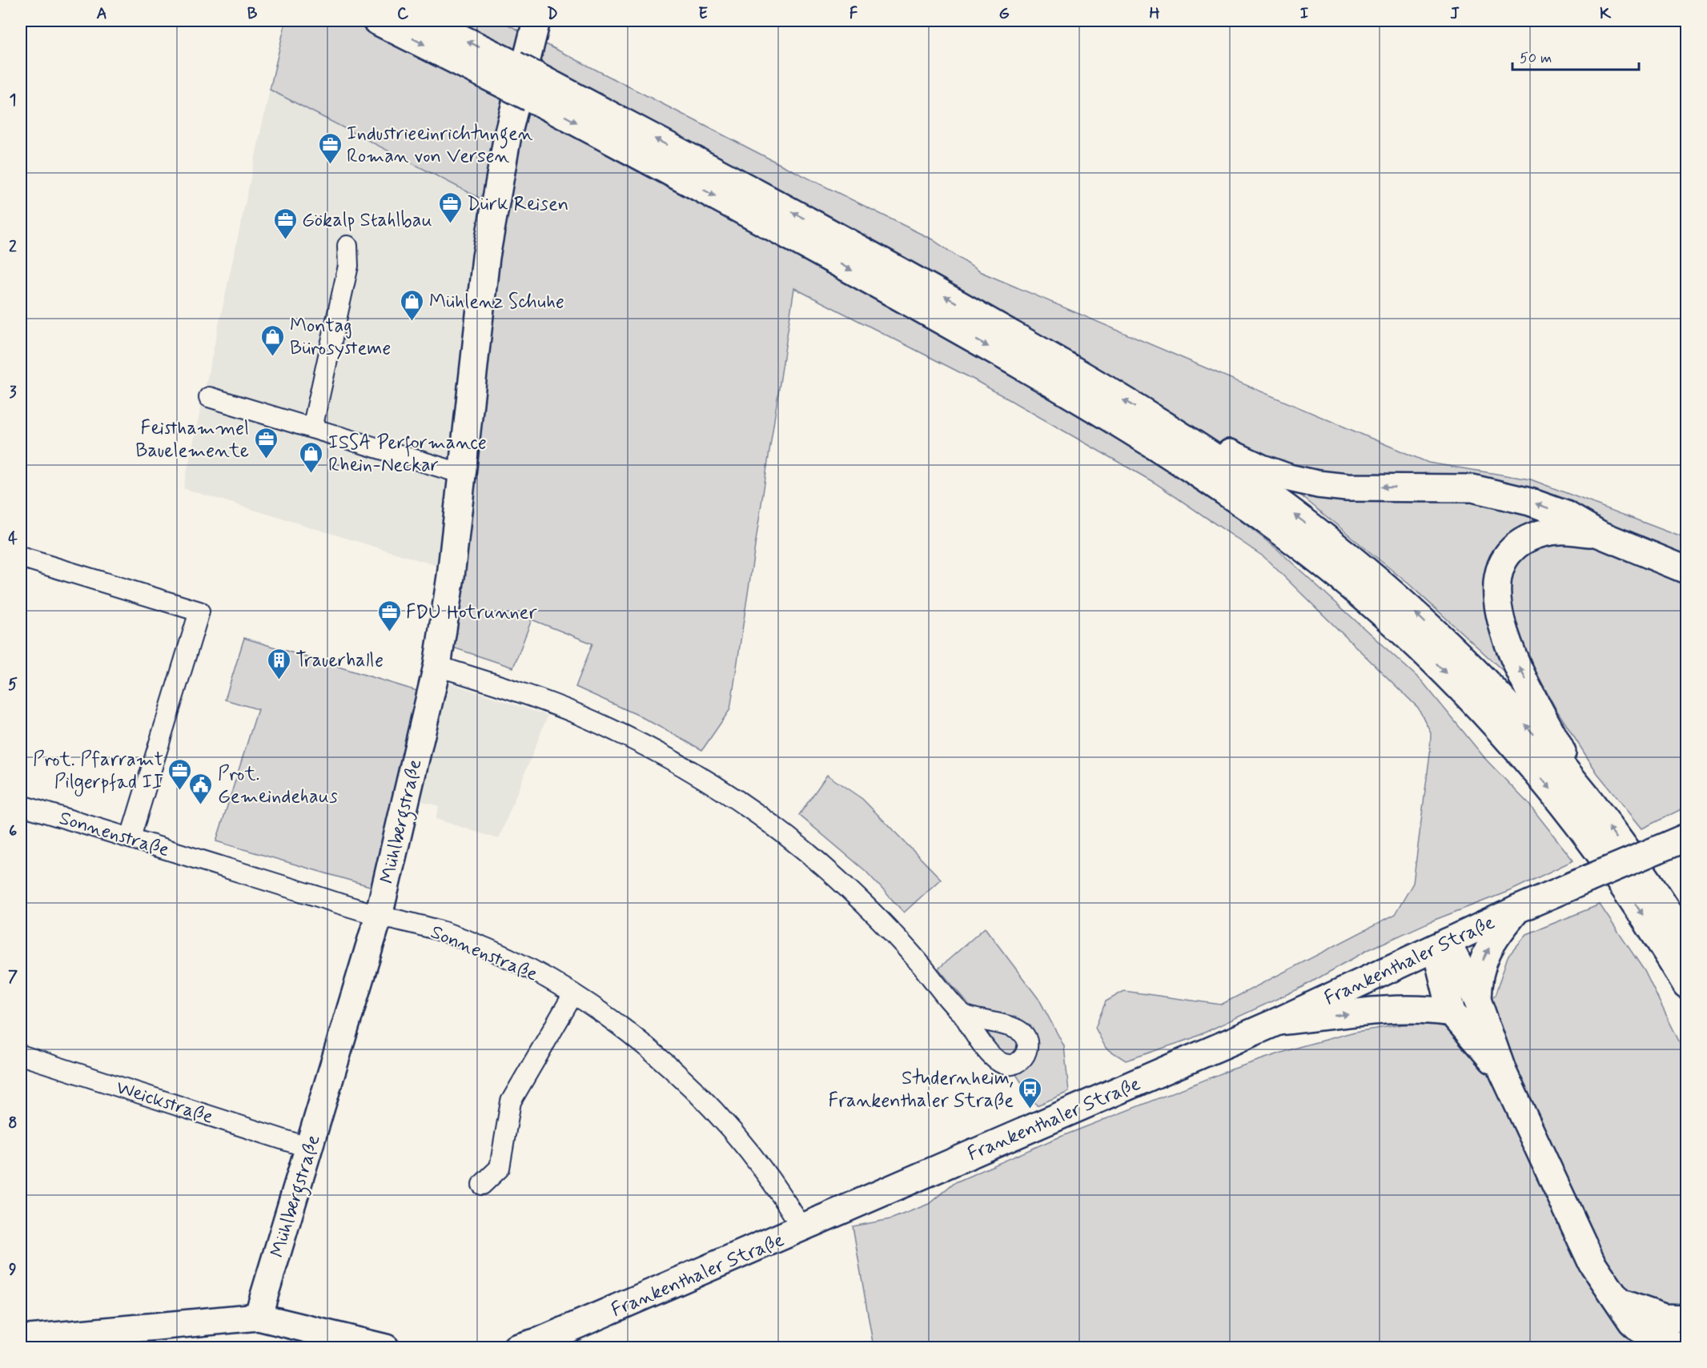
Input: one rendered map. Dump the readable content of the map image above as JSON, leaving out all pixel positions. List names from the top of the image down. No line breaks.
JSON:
{"streets":{"main road":["Mühlbergstraße","Frankenthaler Straße"],"street":["Sonnenstraße","Weickstraße"]},"crossings":[["Mühlbergstraße","Sonnenstraße"],["Mühlbergstraße","Weickstraße"],["Sonnenstraße","Frankenthaler Straße"]],"places":{"office":["Industrieeinrichtungen Roman von Versen","Dürk Reisen","Gökalp Stahlbau","Feisthammel Bauelemente","FDU Hotrunner","Prot. Pfarramt Pilgerpfad II"],"shop":["Mühlenz Schuhe","Montag Bürosysteme","ISSA Performance Rhein-Neckar"],"building":["Trauerhalle"],"public building":["Prot. Gemeindehaus"],"bus stop":["Studernheim, Frankenthaler Straße"]},"scale_bar":"50 m","grid":{"columns":["A","B","C","D","E","F","G","H","I","J","K"],"rows":["1","2","3","4","5","6","7","8","9"]}}
